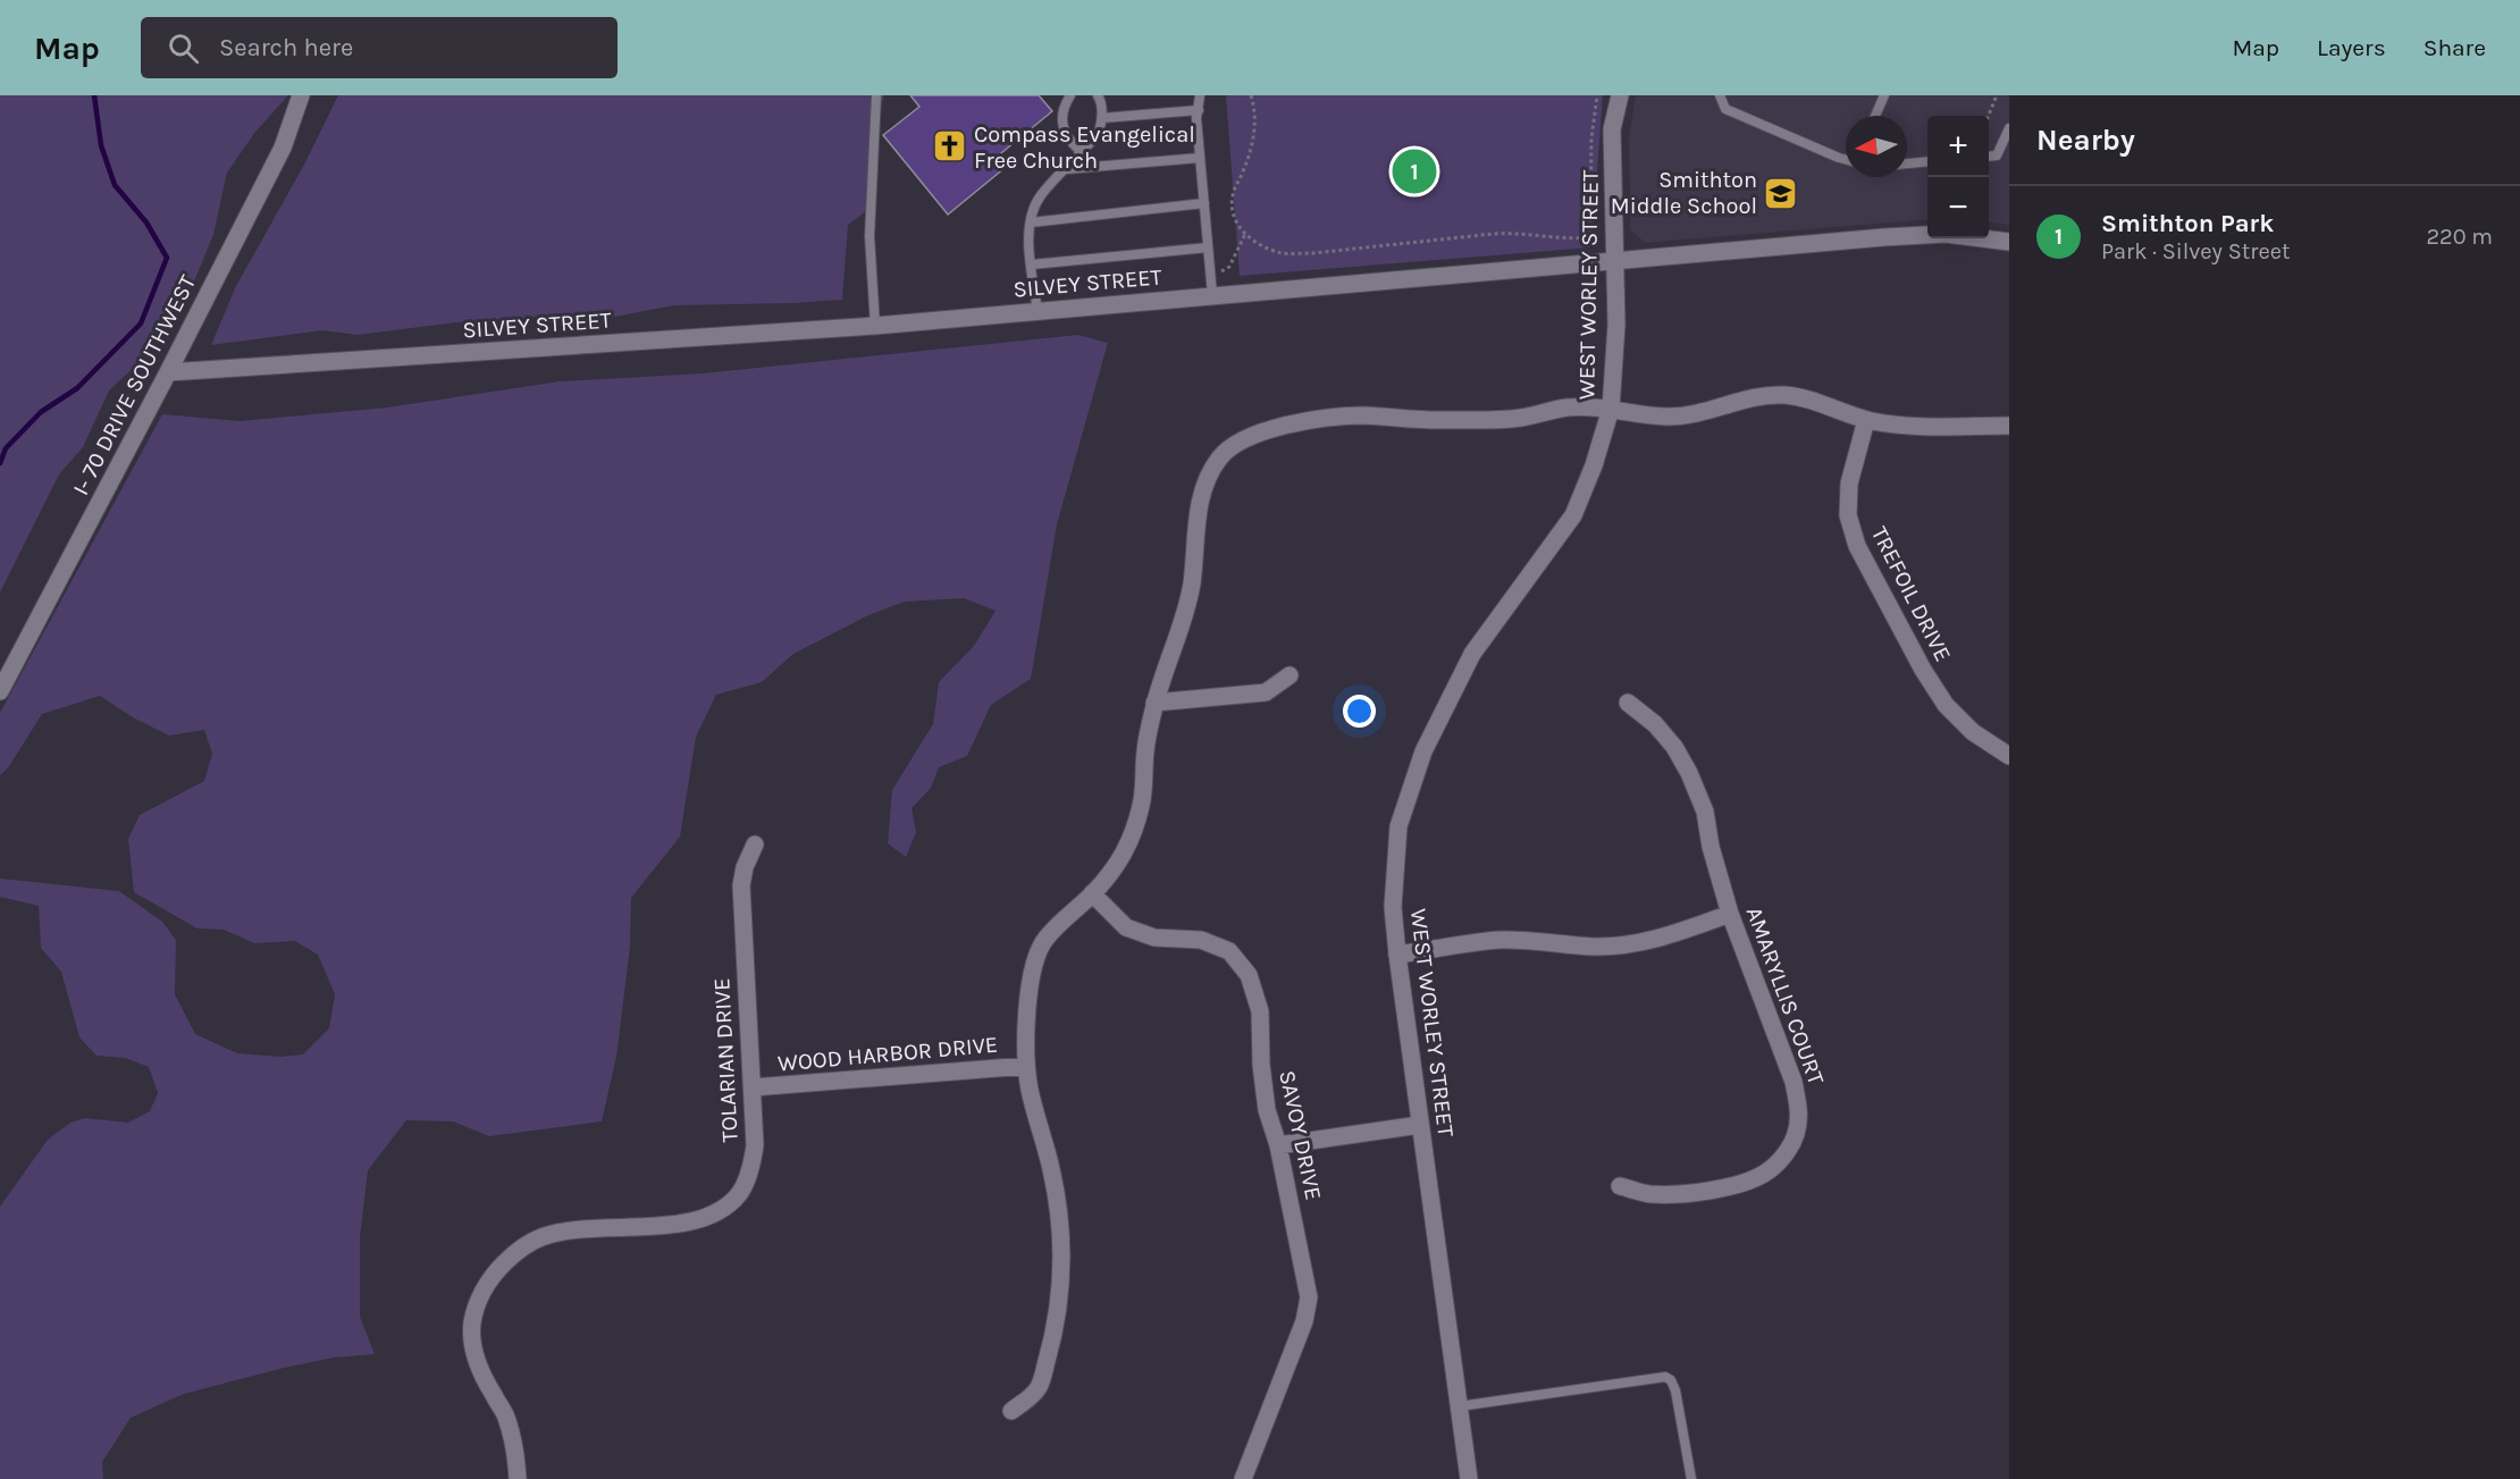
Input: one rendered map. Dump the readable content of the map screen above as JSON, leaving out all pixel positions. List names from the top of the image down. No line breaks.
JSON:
{"streets":{"street":["SILVEY STREET","WEST WORLEY STREET","I- 70 DRIVE SOUTHWEST","TREFOIL DRIVE","AMARYLLIS COURT","WOOD HARBOR DRIVE","TOLARIAN DRIVE","SAVOY DRIVE"]},"crossings":[["SILVEY STREET","WEST WORLEY STREET"],["SILVEY STREET","I- 70 DRIVE SOUTHWEST"],["WOOD HARBOR DRIVE","TOLARIAN DRIVE"]],"places":{"church":["Compass Evangelical Free Church"],"school or university":["Smithton Middle School"]},"north":"left","page":{"header":"Map","search":"Search here","nav":["Map","Layers","Share"],"heading":"Nearby","map_buttons":["+","−"],"pins":"1","list":[{"mark":"1","name":"Smithton Park","note":"Park · Silvey Street","value":"220 m"}]}}
